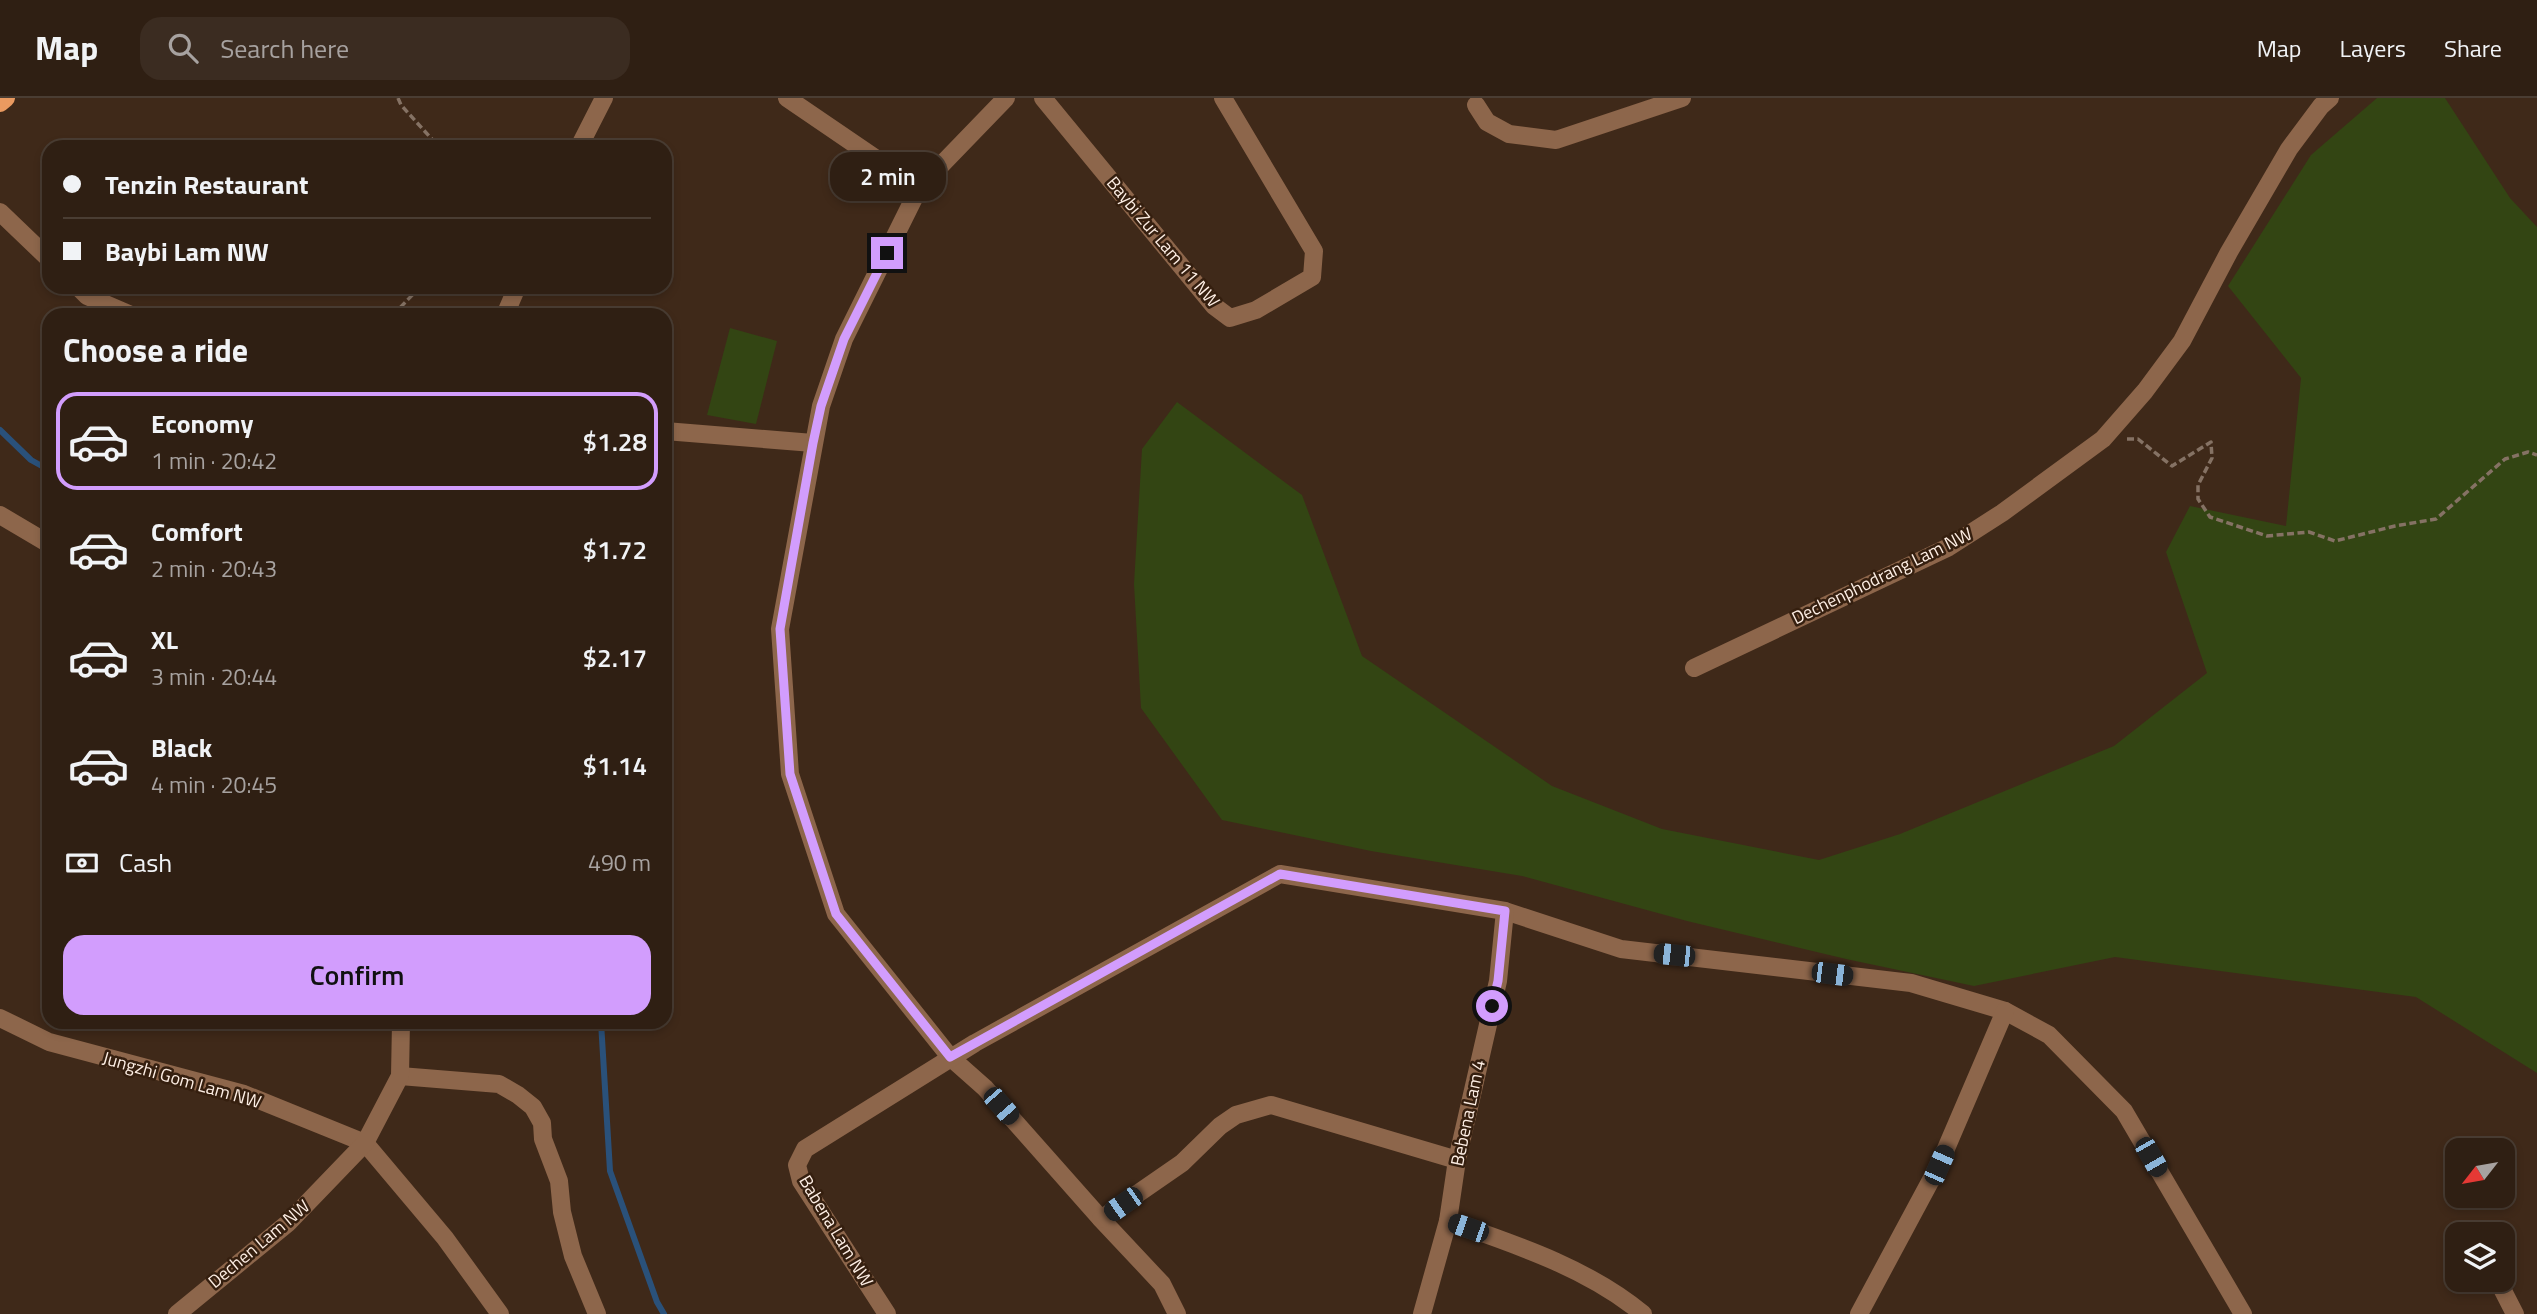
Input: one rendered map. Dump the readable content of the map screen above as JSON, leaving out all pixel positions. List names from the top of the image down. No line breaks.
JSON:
{"streets":{"street":["Baybi Zur Lam 11 NW","Dechenphodrang Lam NW","Jungzhi Gom Lam NW","Bebena Lam 4","Babena Lam NW","Dechen Lam NW"]},"crossings":[["Jungzhi Gom Lam NW","Dechen Lam NW"]],"north":"bottom left","page":{"header":"Map","search":"Search here","nav":["Map","Layers","Share"],"banner":["Tenzin Restaurant","Baybi Lam NW"],"bubble":"2 min","heading":"Choose a ride","list":[{"name":"Economy","note":"1 min · 20:42","value":"$1.28"},{"name":"Comfort","note":"2 min · 20:43","value":"$1.72"},{"name":"XL","note":"3 min · 20:44","value":"$2.17"},{"name":"Black","note":"4 min · 20:45","value":"$1.14"}],"pay":["Cash","490 m"],"buttons":"Confirm"}}
